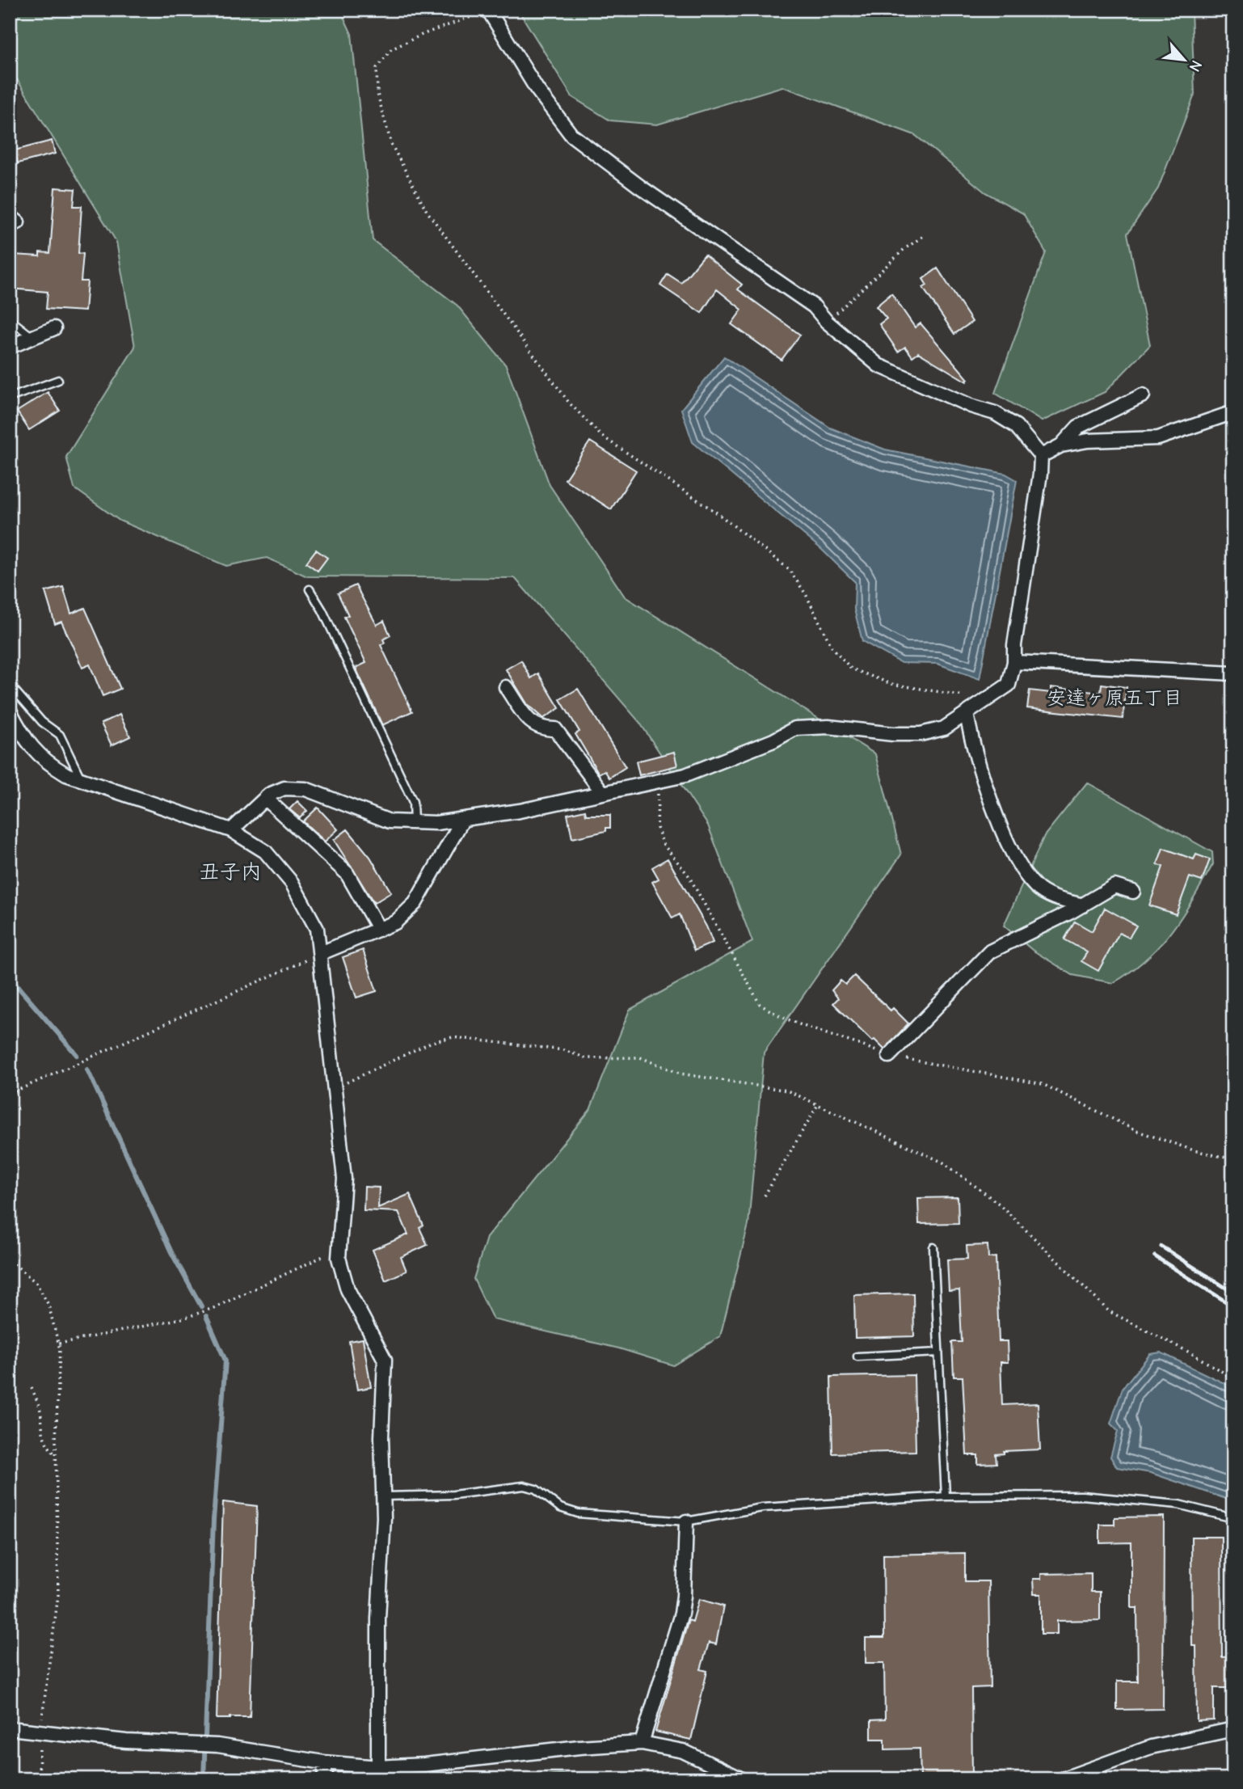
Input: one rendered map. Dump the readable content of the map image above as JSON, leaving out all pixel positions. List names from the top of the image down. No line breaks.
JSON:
{"districts":["安達ヶ原五丁目","丑子内"],"north":"bottom right"}
